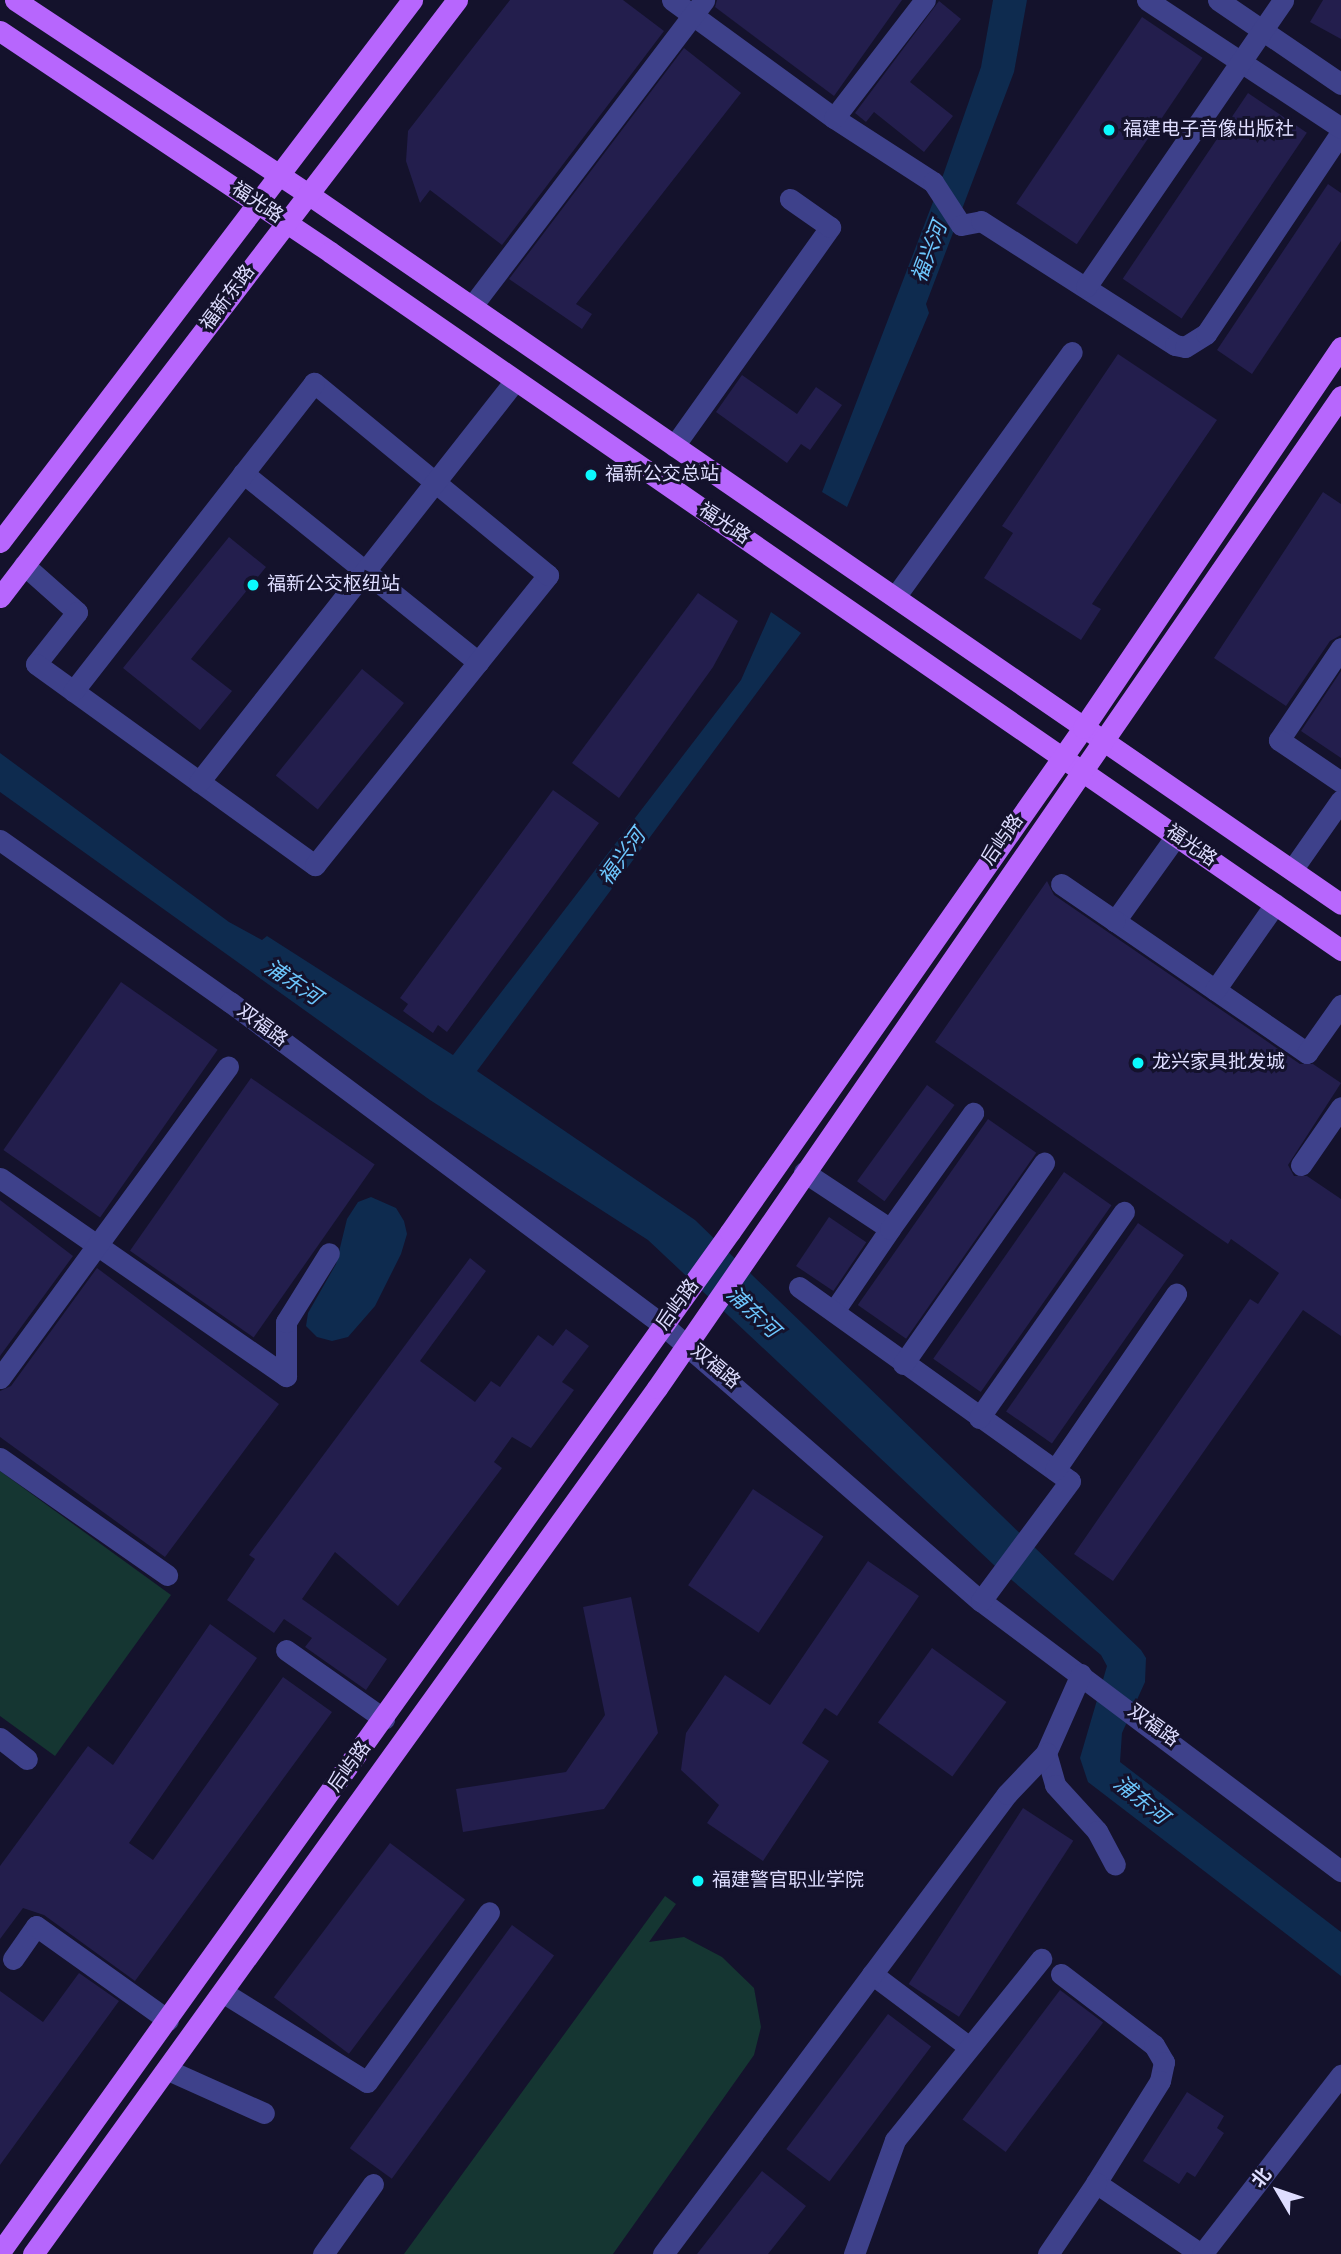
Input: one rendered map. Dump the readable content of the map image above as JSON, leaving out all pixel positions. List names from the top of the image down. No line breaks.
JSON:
{"streets":{"main road":["福光路","福新东路","后屿路"],"street":["双福路"]},"crossings":[["福光路","福新东路"],["福光路","后屿路"],["后屿路","双福路"]],"water":["福兴河","浦东河"],"places":["福建电子音像出版社","福新公交总站","福新公交枢纽站","龙兴家具批发城","福建警官职业学院"],"north":"top left"}
